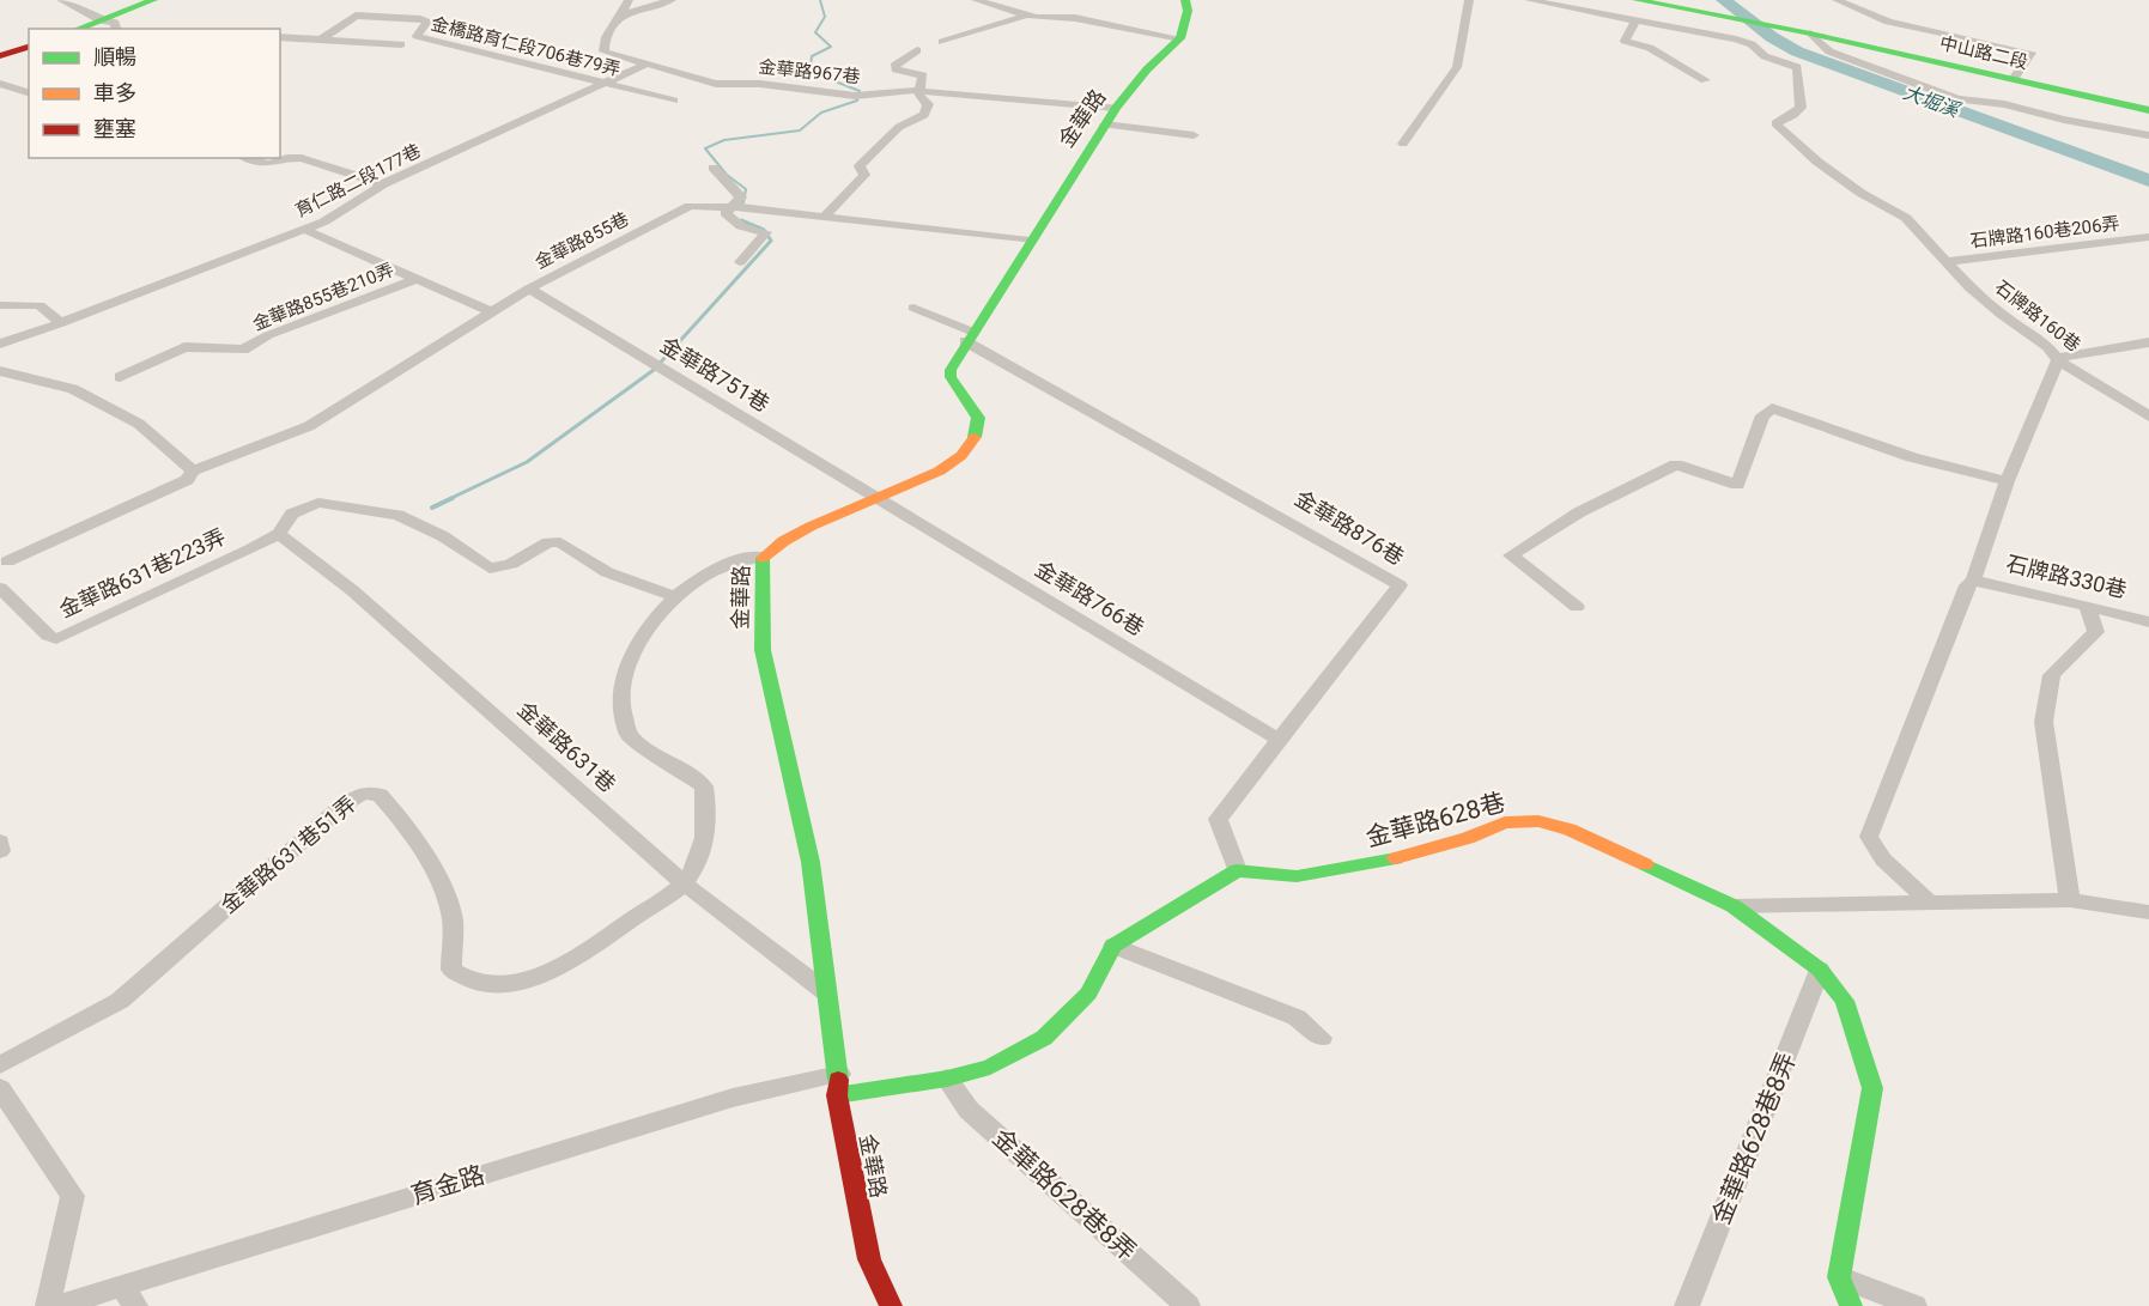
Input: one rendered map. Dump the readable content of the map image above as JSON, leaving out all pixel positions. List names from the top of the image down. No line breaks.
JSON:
{"streets":{"street":["金橋路育仁段706巷79弄","中山路二段","金華路967巷","金華路","育仁路二段177巷","石牌路160巷206弄","金華路855巷","金華路855巷210弄","石牌路160巷","金華路751巷","金華路876巷","金華路631巷223弄","石牌路330巷","金華路766巷","金華路631巷","金華路628巷","金華路631巷51弄","金華路628巷8弄","育金路"]},"crossings":[["金橋路育仁段706巷79弄","育仁路二段177巷"],["金華路967巷","金華路"],["金華路967巷","育仁路二段177巷"],["金華路","金華路855巷"],["金華路","金華路751巷"],["金華路","金華路876巷"],["金華路","金華路766巷"],["金華路","金華路631巷"],["金華路","育金路"],["育仁路二段177巷","金華路855巷210弄"],["石牌路160巷206弄","石牌路160巷"],["金華路855巷","金華路855巷210弄"],["金華路855巷","金華路751巷"],["金華路751巷","金華路766巷"],["金華路876巷","金華路766巷"],["金華路876巷","金華路628巷"],["金華路631巷223弄","金華路631巷"],["金華路631巷","金華路631巷51弄"],["金華路628巷","金華路628巷8弄"]],"water":["大堀溪"],"legend":["順暢","車多","壅塞"]}
